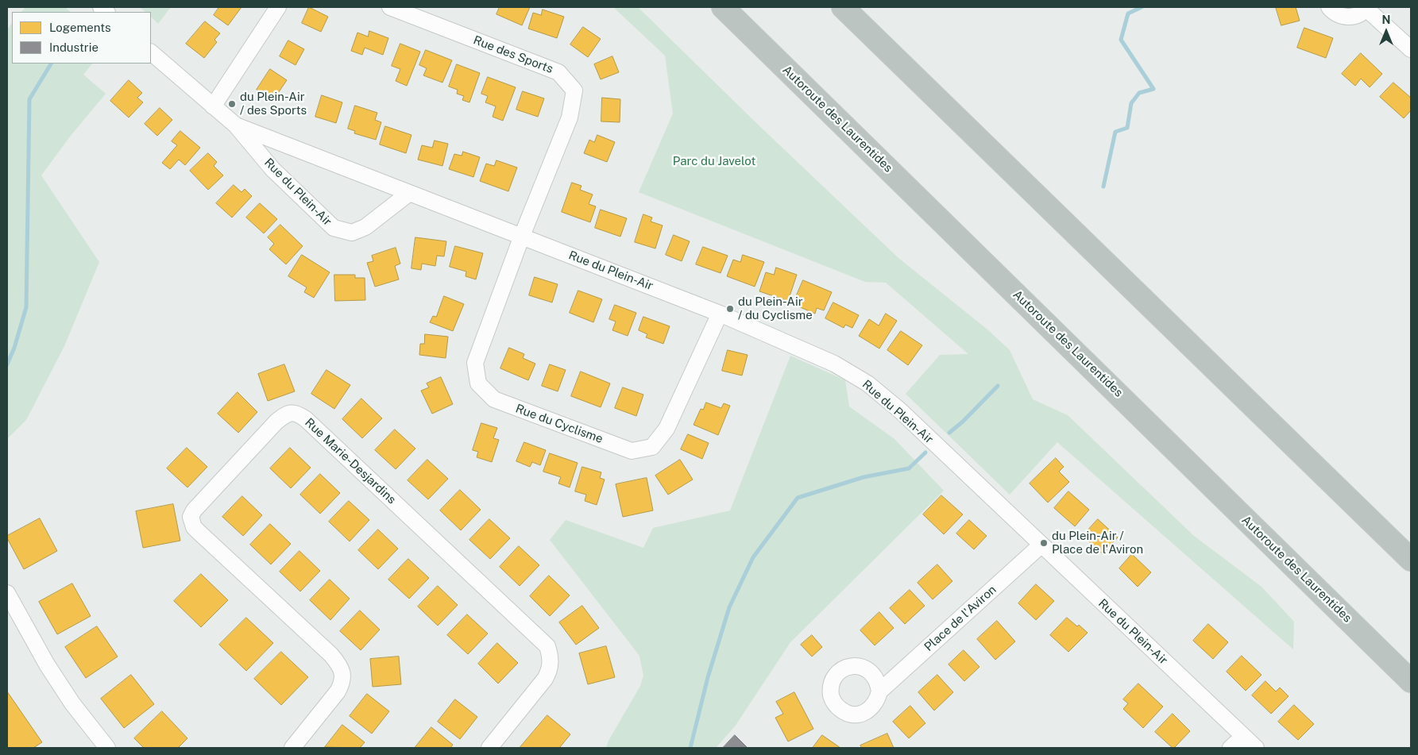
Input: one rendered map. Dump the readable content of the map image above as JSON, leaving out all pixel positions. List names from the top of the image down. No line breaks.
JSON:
{"streets":{"highway":["Autoroute des Laurentides"],"street":["Rue des Sports","Rue du Plein-Air","Rue du Cyclisme","Rue Marie-Desjardins","Place de l'Aviron"]},"crossings":[["Rue des Sports","Rue du Plein-Air"],["Rue des Sports","Rue du Cyclisme"],["Rue du Plein-Air","Rue du Cyclisme"],["Rue du Plein-Air","Place de l'Aviron"]],"parks":["Parc du Javelot"],"places":["du Plein-Air / des Sports","du Plein-Air / du Cyclisme","du Plein-Air / Place de l'Aviron"],"legend":["Logements","Industrie"],"north":"top"}
